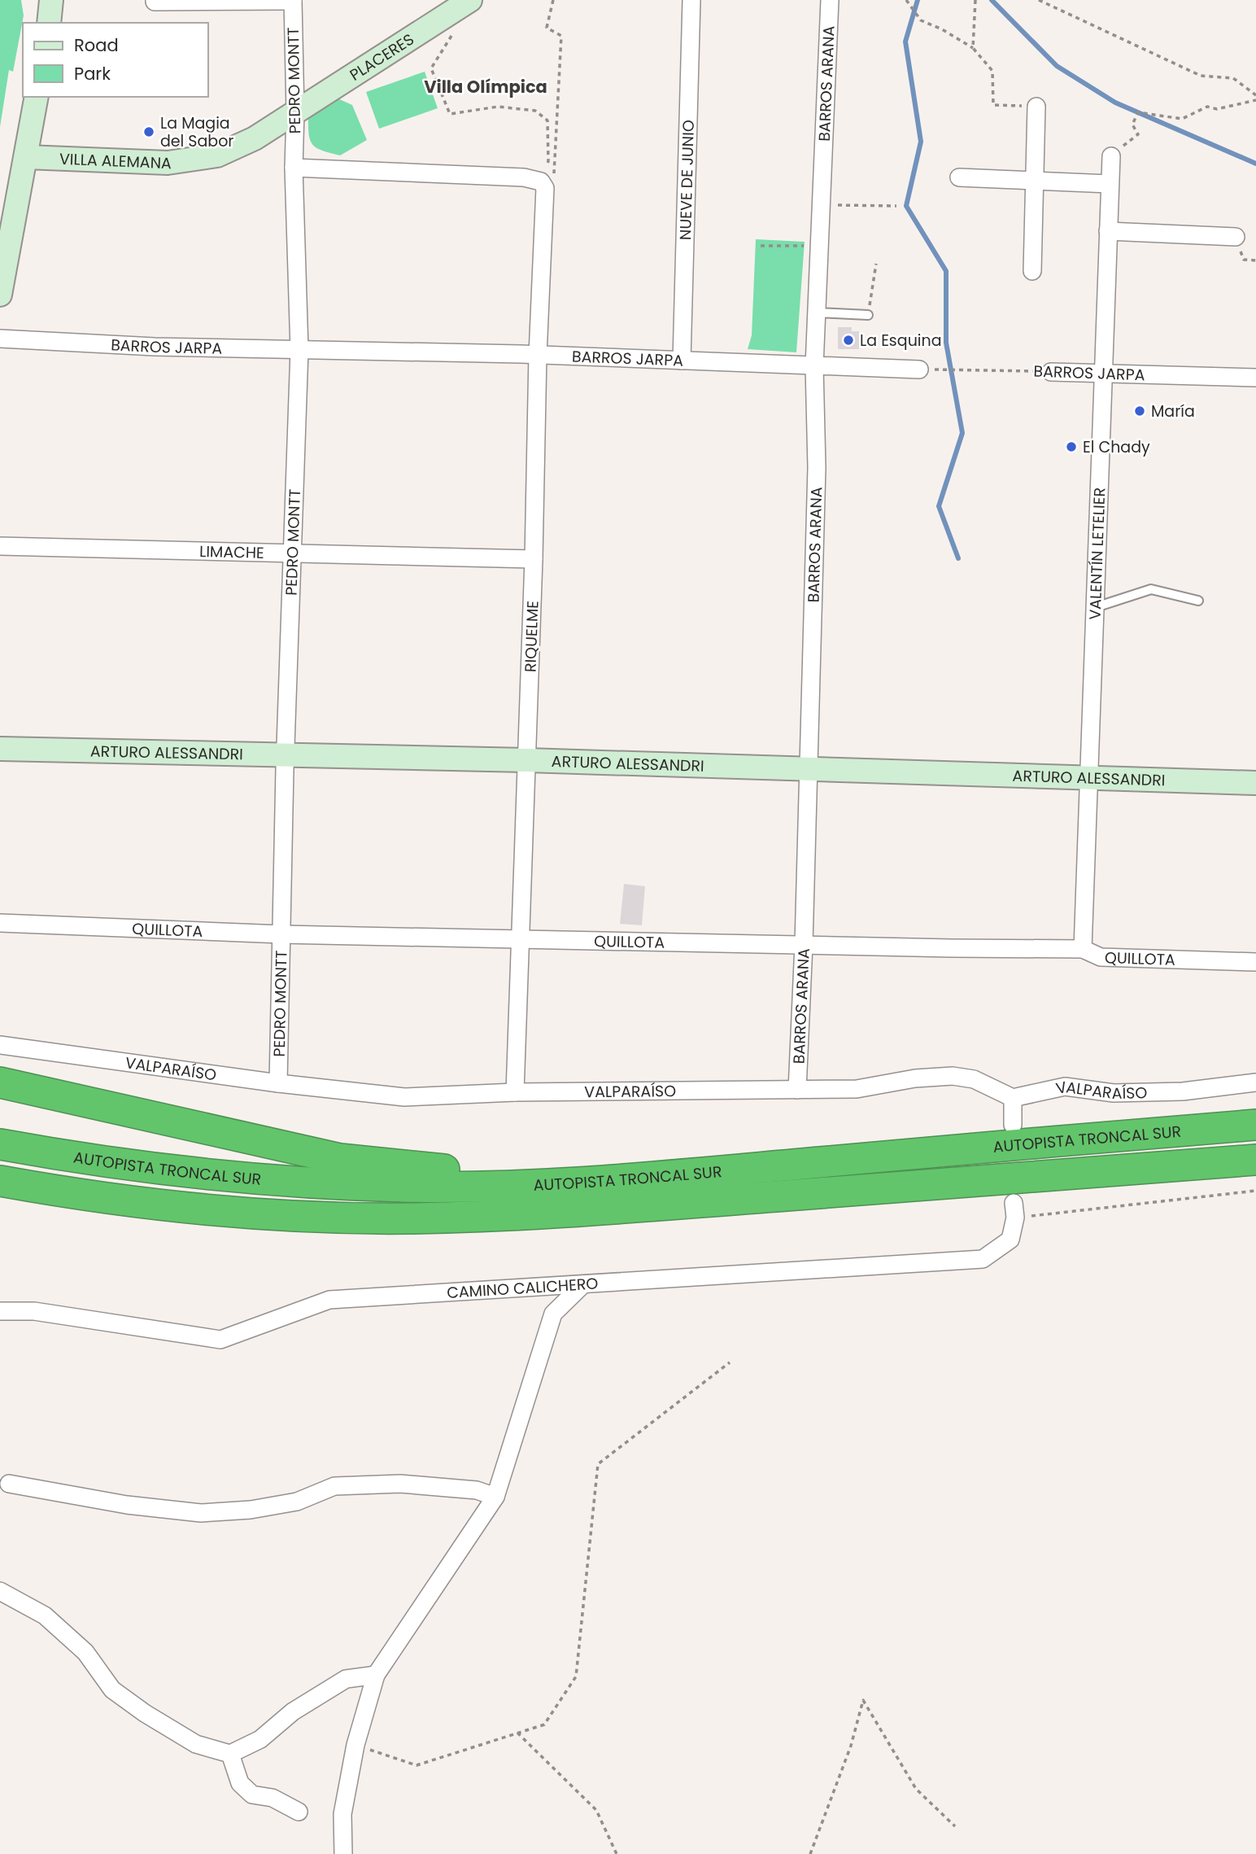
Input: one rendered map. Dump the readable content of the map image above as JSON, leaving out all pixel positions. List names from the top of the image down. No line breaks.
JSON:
{"streets":{"highway":["AUTOPISTA TRONCAL SUR"],"main road":["PLACERES","VILLA ALEMANA","ARTURO ALESSANDRI"],"street":["PEDRO MONTT","BARROS ARANA","NUEVE DE JUNIO","BARROS JARPA","LIMACHE","VALENTÍN LETELIER","RIQUELME","QUILLOTA","VALPARAÍSO","CAMINO CALICHERO"]},"crossings":[["PLACERES","PEDRO MONTT"],["PLACERES","VILLA ALEMANA"],["PEDRO MONTT","VILLA ALEMANA"],["PEDRO MONTT","BARROS JARPA"],["PEDRO MONTT","LIMACHE"],["PEDRO MONTT","ARTURO ALESSANDRI"],["PEDRO MONTT","QUILLOTA"],["PEDRO MONTT","VALPARAÍSO"],["BARROS ARANA","BARROS JARPA"],["BARROS ARANA","ARTURO ALESSANDRI"],["BARROS ARANA","QUILLOTA"],["BARROS ARANA","VALPARAÍSO"],["NUEVE DE JUNIO","BARROS JARPA"],["BARROS JARPA","VALENTÍN LETELIER"],["BARROS JARPA","RIQUELME"],["LIMACHE","RIQUELME"],["VALENTÍN LETELIER","ARTURO ALESSANDRI"],["VALENTÍN LETELIER","QUILLOTA"],["RIQUELME","ARTURO ALESSANDRI"],["RIQUELME","QUILLOTA"],["RIQUELME","VALPARAÍSO"]],"districts":["Villa Olímpica"],"places":["La Magia del Sabor","La Esquina","María","El Chady"],"legend":["Road","Park"]}
